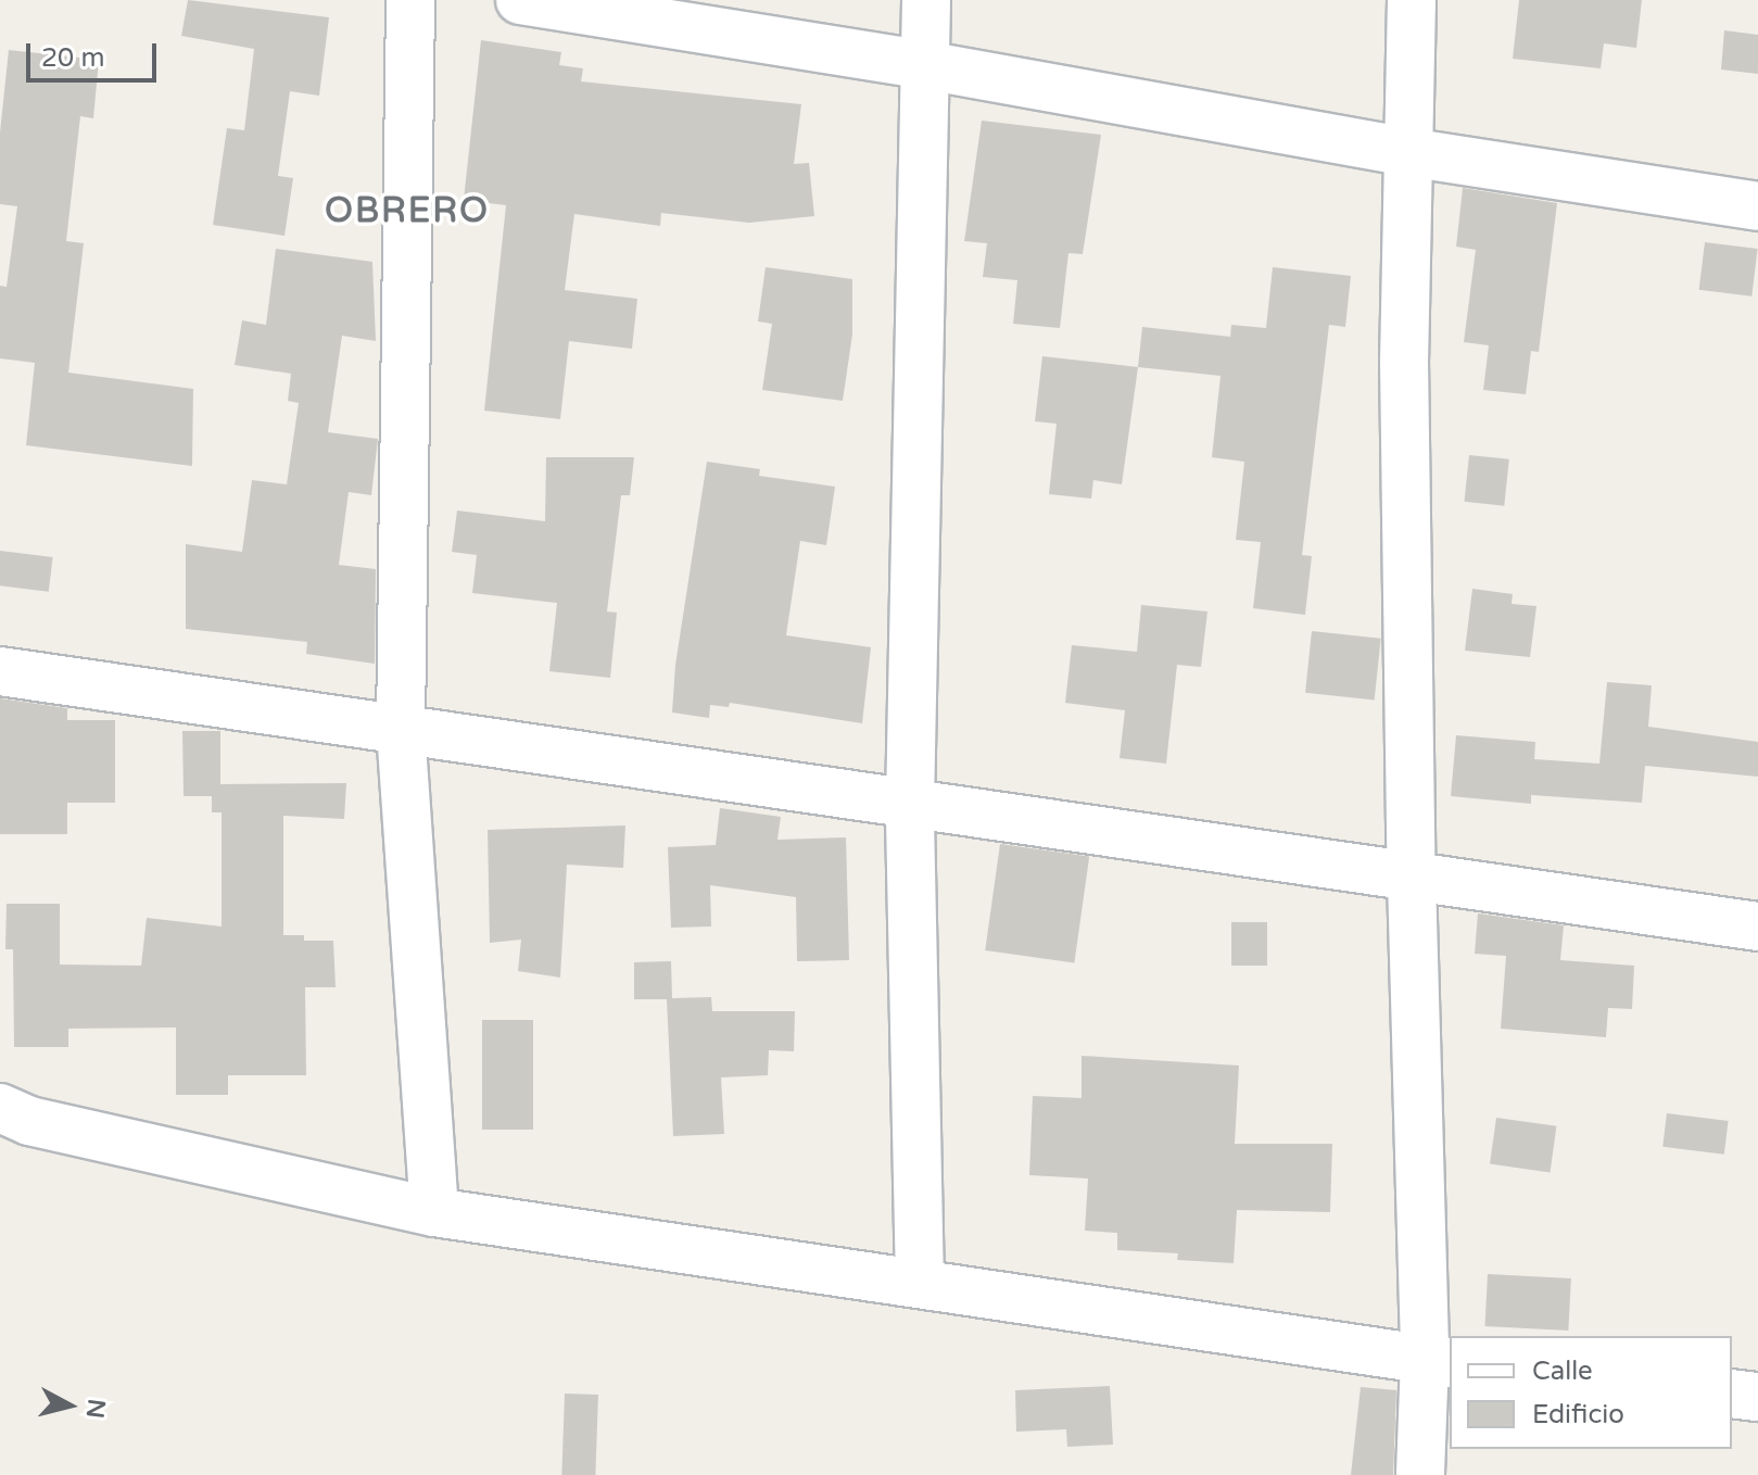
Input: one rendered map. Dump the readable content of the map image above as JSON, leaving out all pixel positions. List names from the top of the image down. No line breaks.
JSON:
{"districts":["OBRERO"],"legend":["Calle","Edificio"],"scale_bar":"20 m","north":"right"}
